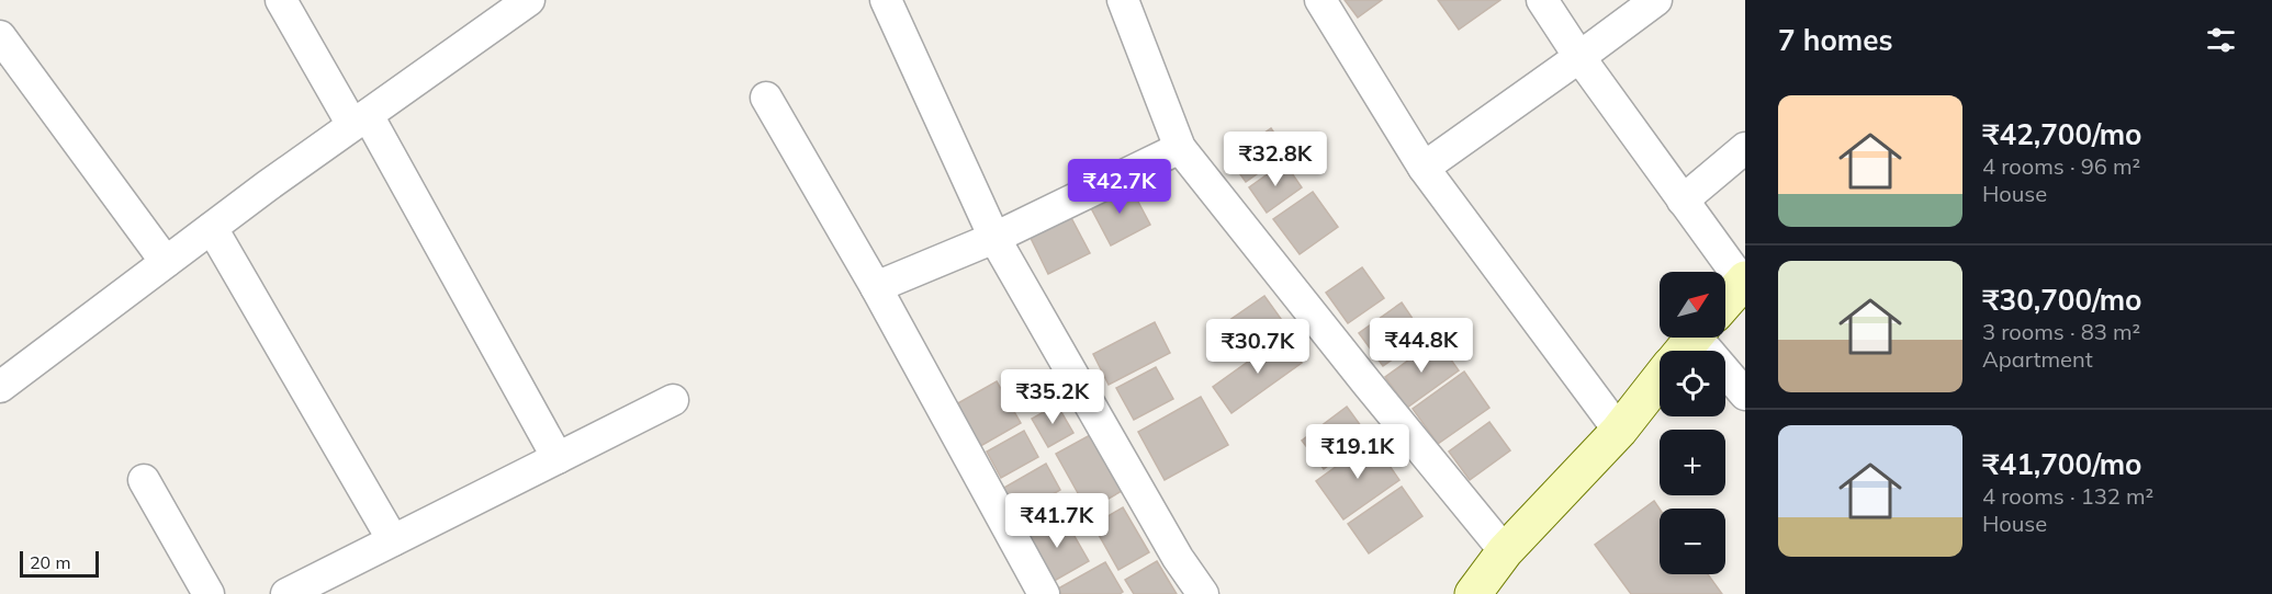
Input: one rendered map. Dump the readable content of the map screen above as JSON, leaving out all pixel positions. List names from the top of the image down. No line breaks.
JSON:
{"scale_bar":"20 m","north":"top right","page":{"heading":"7 homes","list":[{"name":"₹42,700/mo","note":"4 rooms · 96 m² · House"},{"name":"₹30,700/mo","note":"3 rooms · 83 m² · Apartment"},{"name":"₹41,700/mo","note":"4 rooms · 132 m² · House"}],"price":["₹32.8K","₹42.7K","₹44.8K","₹30.7K","₹35.2K","₹19.1K","₹41.7K"],"map_buttons":["+","−"],"scale":"20 m"}}
